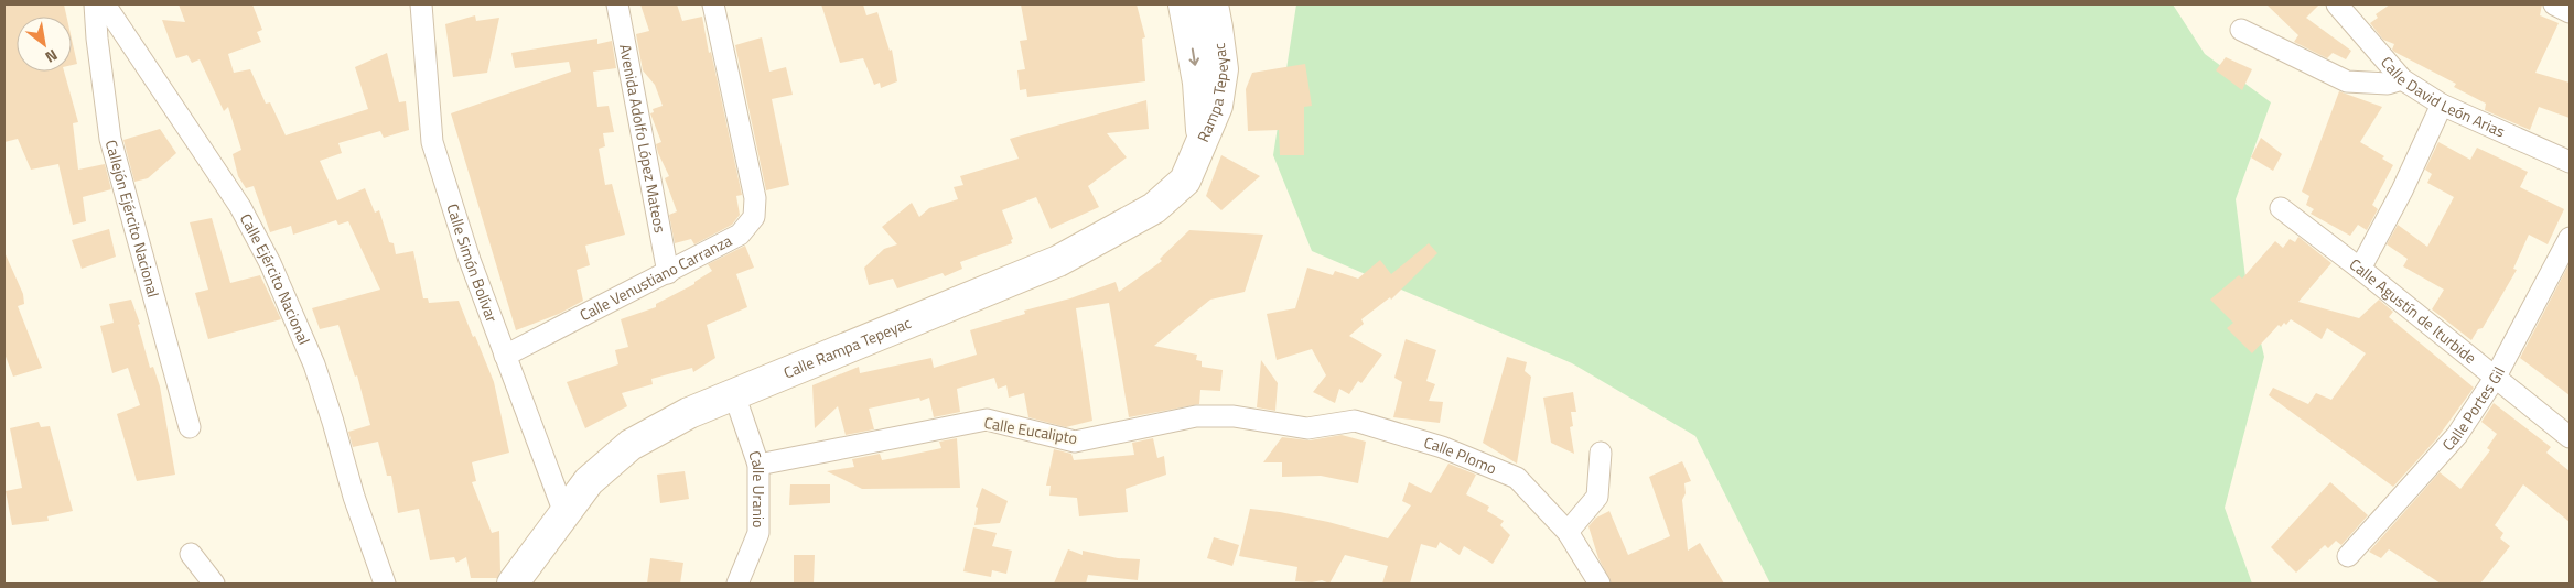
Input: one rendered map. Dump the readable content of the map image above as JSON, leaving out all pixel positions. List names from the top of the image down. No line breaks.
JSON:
{"streets":{"main road":["Rampa Tepeyac","Calle Rampa Tepeyac"],"street":["Calle David León Arias","Avenida Adolfo López Mateos","Callejón Ejército Nacional","Calle Simón Bolívar","Calle Venustiano Carranza","Calle Ejército Nacional","Calle Agustín de Iturbide","Calle Portes Gil","Calle Eucalipto","Calle Plomo","Calle Uranio"]},"crossings":[["Rampa Tepeyac","Calle Rampa Tepeyac"],["Avenida Adolfo López Mateos","Calle Venustiano Carranza"],["Calle Simón Bolívar","Calle Venustiano Carranza"],["Calle Simón Bolívar","Calle Rampa Tepeyac"],["Calle Agustín de Iturbide","Calle Portes Gil"],["Calle Rampa Tepeyac","Calle Uranio"],["Calle Eucalipto","Calle Plomo"],["Calle Eucalipto","Calle Uranio"]],"north":"bottom right"}
